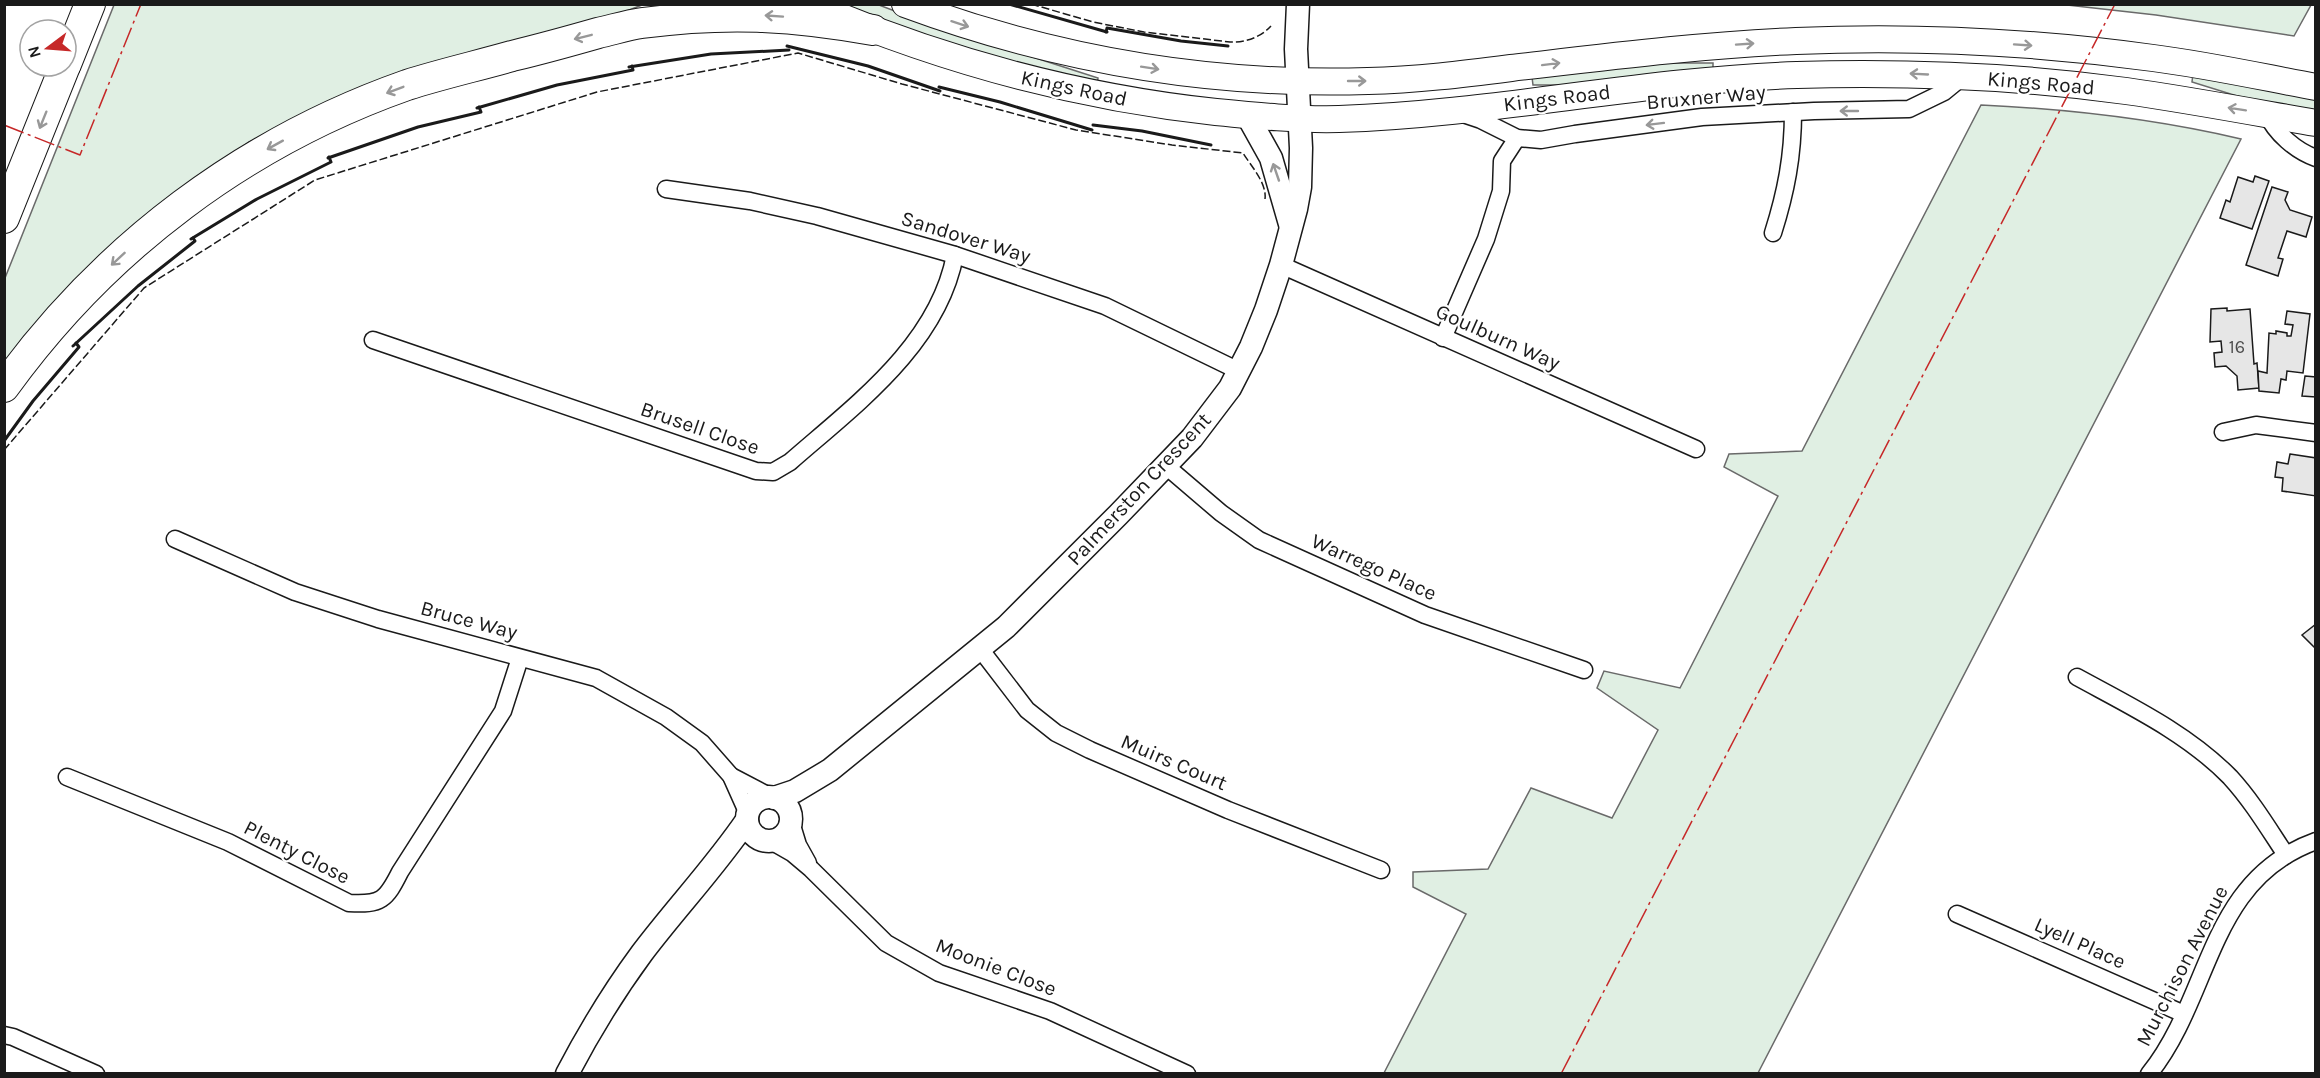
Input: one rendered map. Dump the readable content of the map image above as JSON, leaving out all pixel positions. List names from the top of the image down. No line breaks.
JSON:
{"streets":{"main road":["Kings Road"],"street":["Bruxner Way","Sandover Way","Goulburn Way","Brusell Close","Palmerston Crescent","Warrego Place","Bruce Way","Muirs Court","Plenty Close","Lyell Place","Murchison Avenue","Moonie Close"]},"crossings":[["Kings Road","Bruxner Way"],["Kings Road","Palmerston Crescent"],["Sandover Way","Brusell Close"],["Sandover Way","Palmerston Crescent"],["Goulburn Way","Palmerston Crescent"],["Palmerston Crescent","Warrego Place"],["Palmerston Crescent","Bruce Way"],["Palmerston Crescent","Muirs Court"],["Palmerston Crescent","Moonie Close"],["Bruce Way","Plenty Close"],["Bruce Way","Moonie Close"],["Lyell Place","Murchison Avenue"]],"one_way":["Bruxner Way"],"house_numbers":["16"],"north":"left"}
